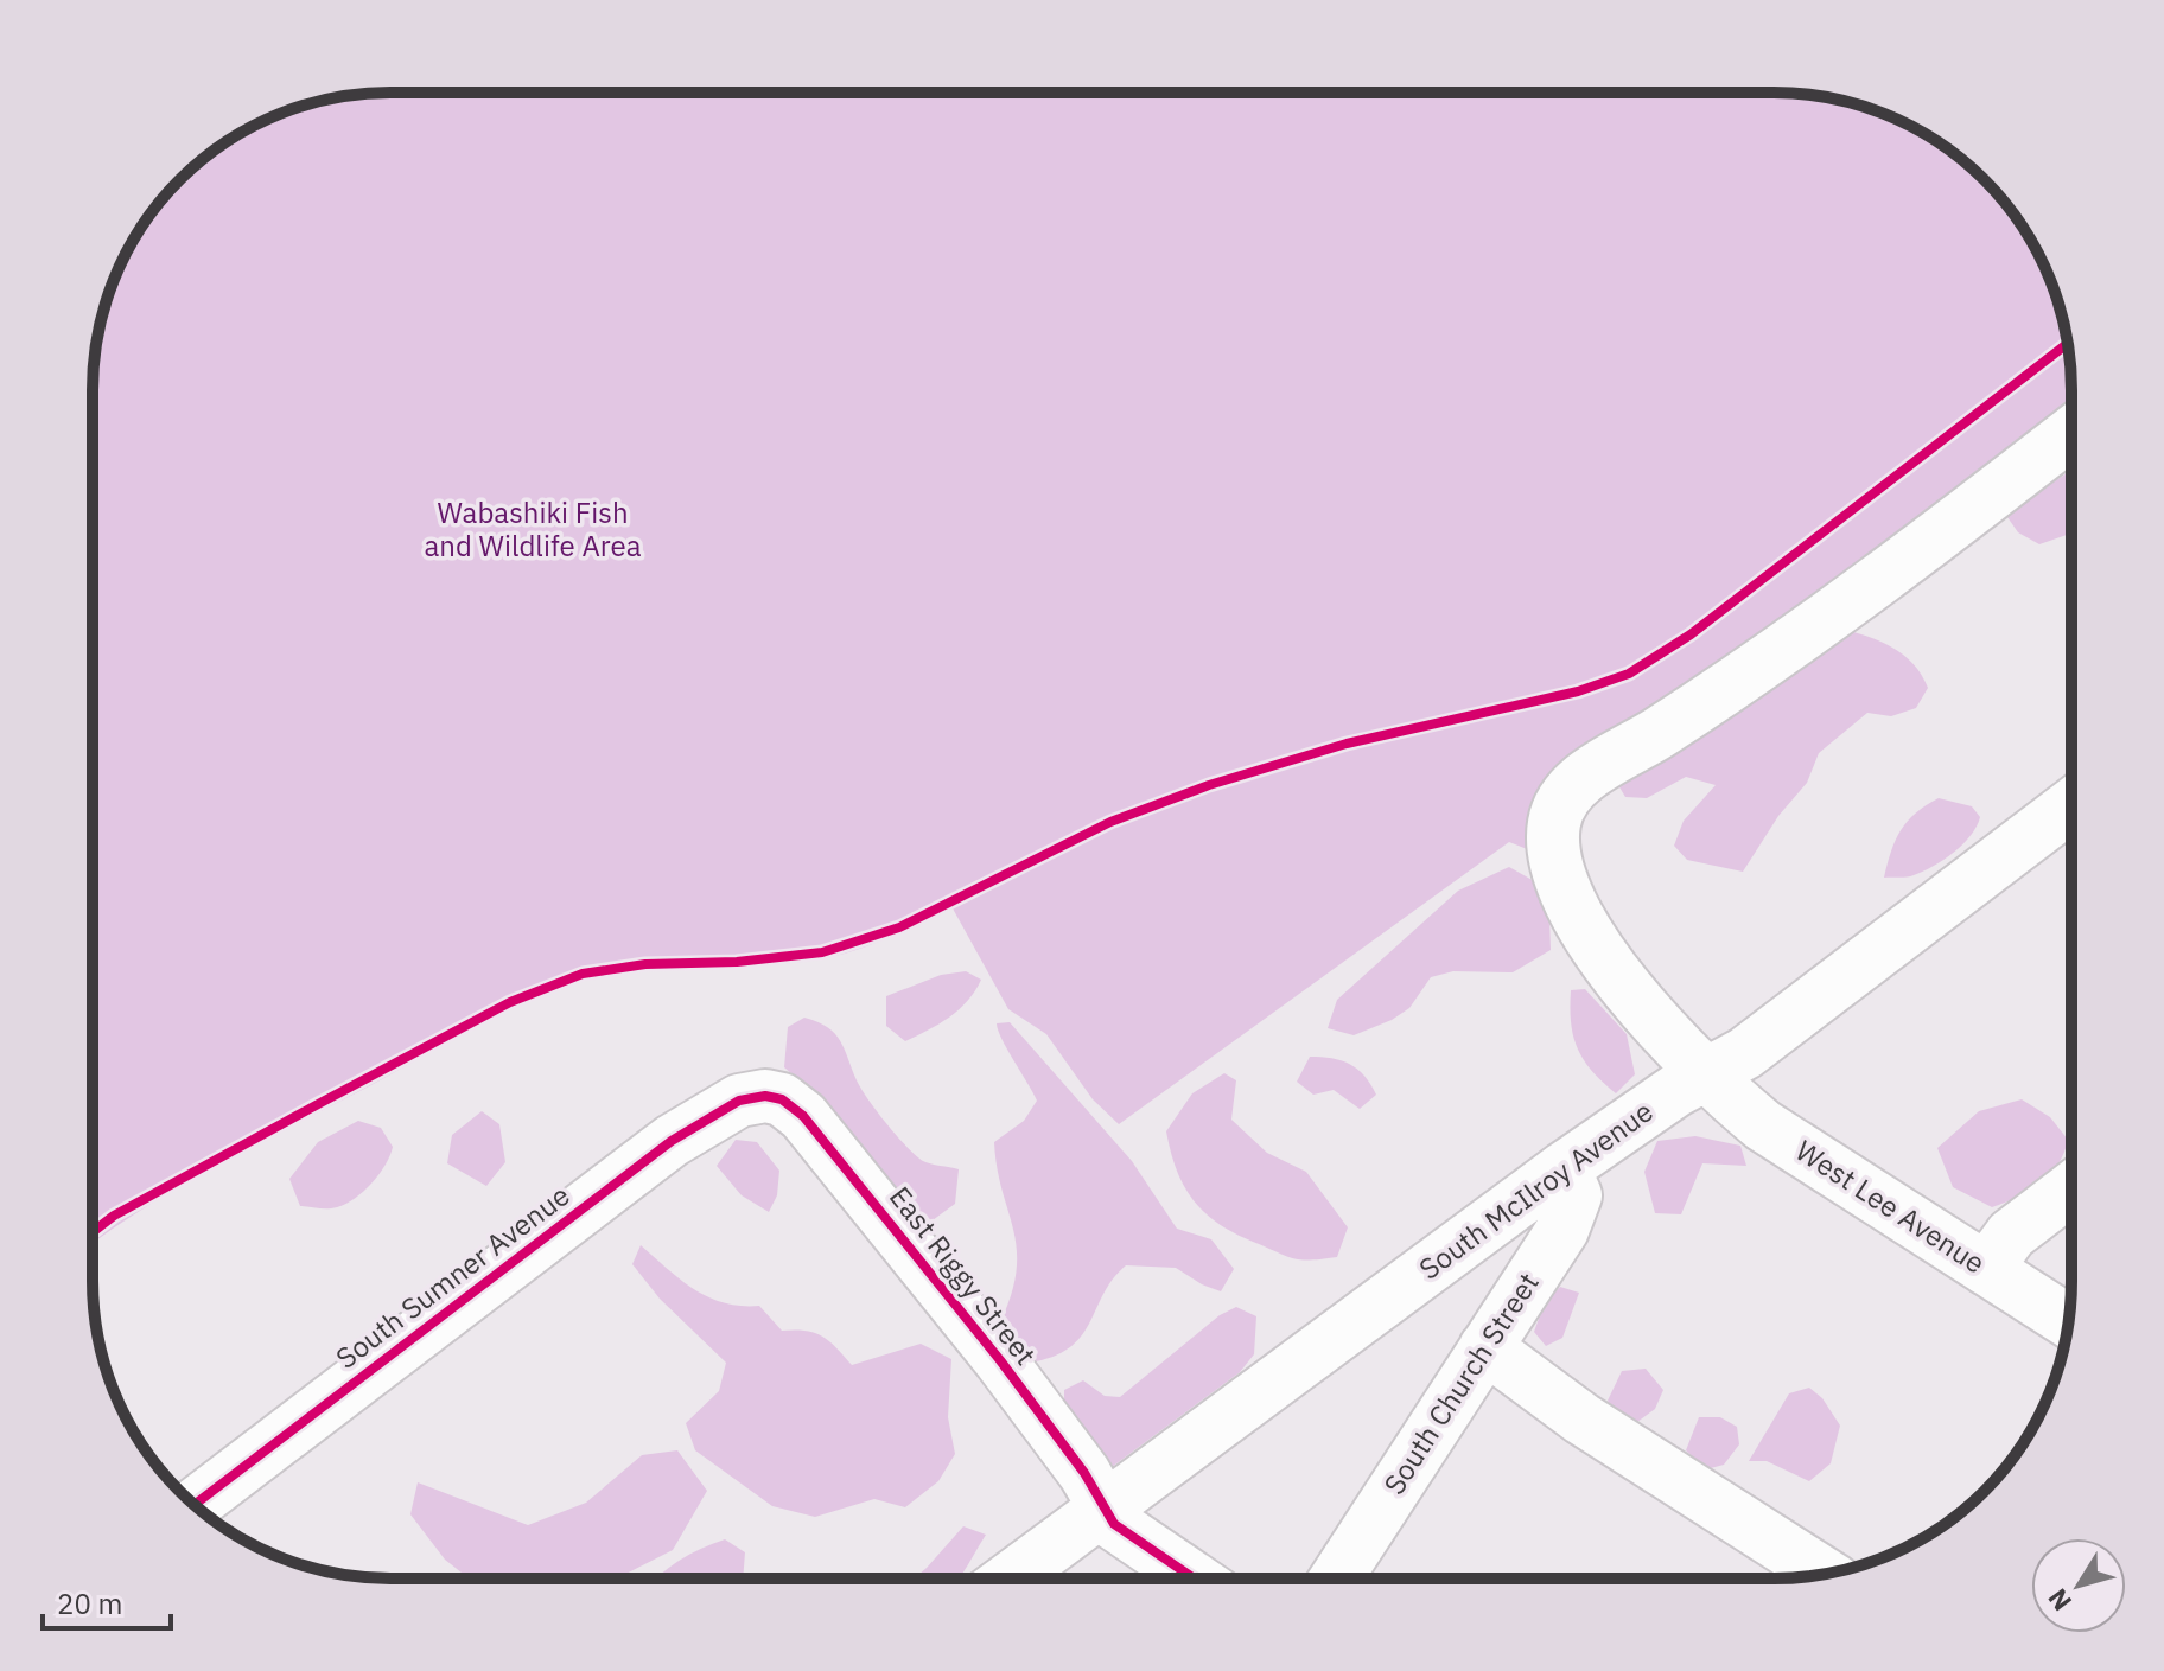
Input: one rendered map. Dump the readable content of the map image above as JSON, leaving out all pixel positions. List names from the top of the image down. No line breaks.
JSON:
{"streets":{"street":["South McIlroy Avenue","West Lee Avenue","East Riggy Street","South Sumner Avenue","South Church Street"]},"crossings":[["South McIlroy Avenue","West Lee Avenue"],["South McIlroy Avenue","East Riggy Street"],["South McIlroy Avenue","South Church Street"],["East Riggy Street","South Sumner Avenue"]],"parks":["Wabashiki Fish and Wildlife Area"],"scale_bar":"20 m","north":"bottom left"}
